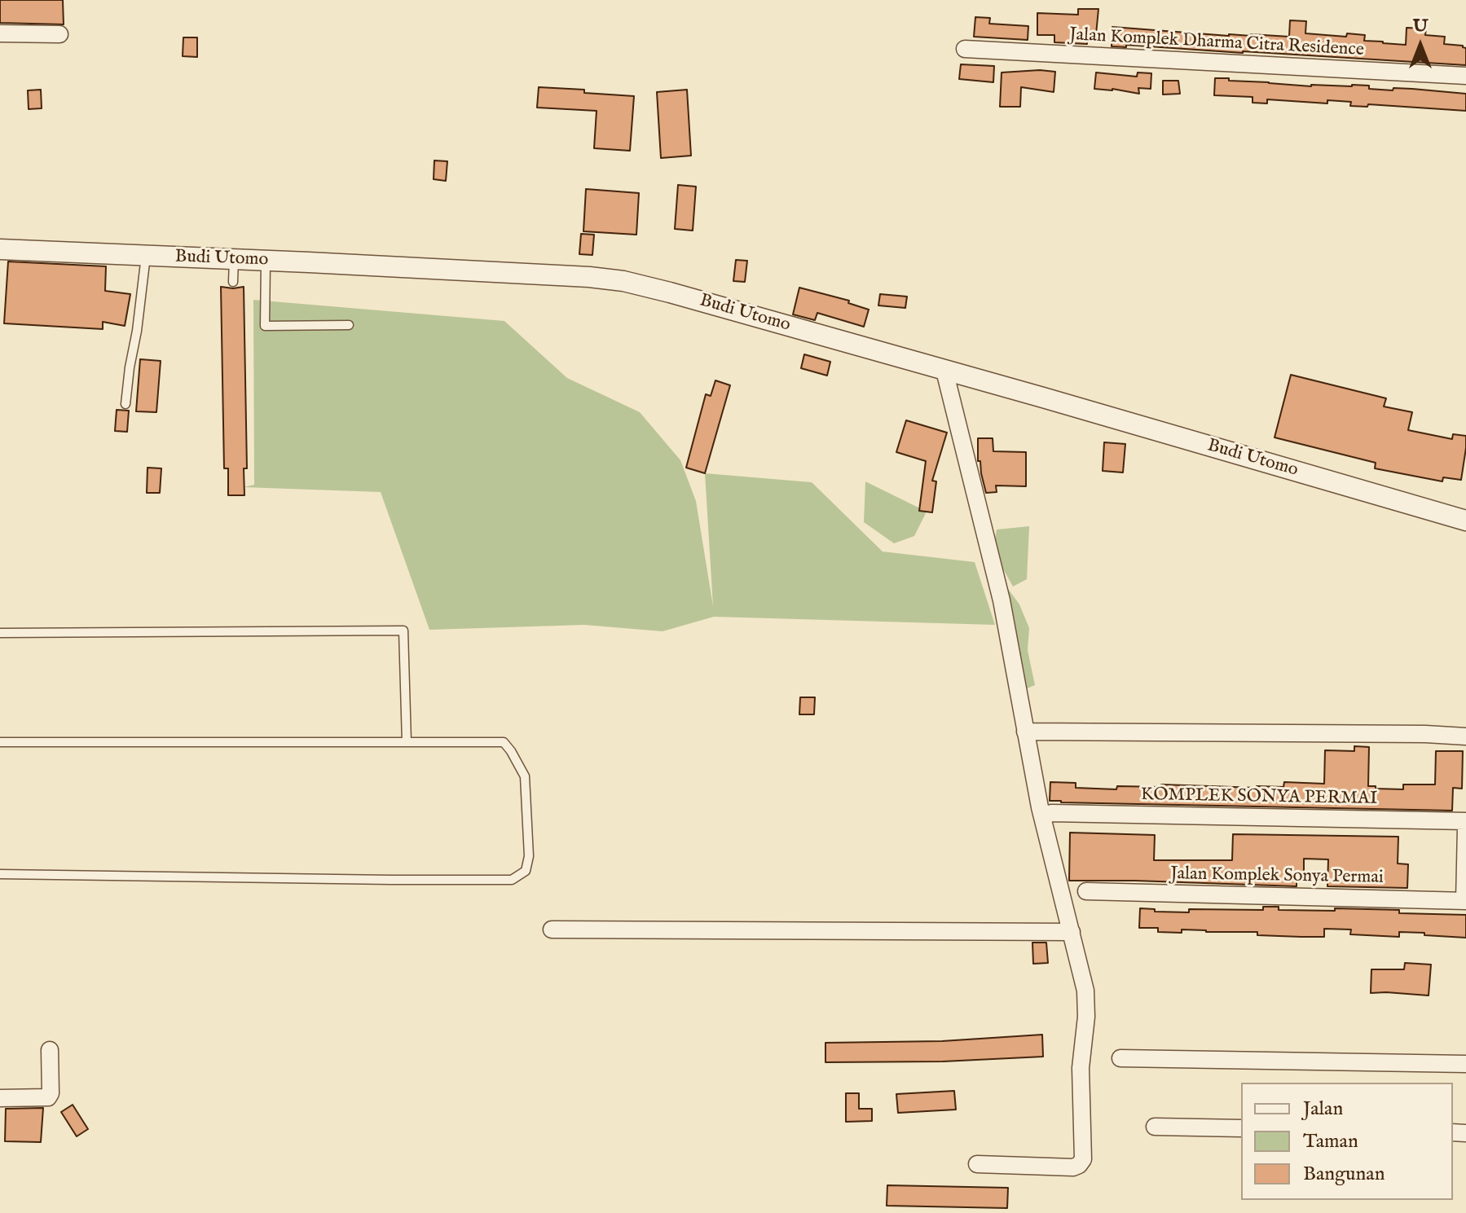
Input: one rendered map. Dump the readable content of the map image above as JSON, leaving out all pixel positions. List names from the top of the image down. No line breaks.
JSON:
{"streets":{"street":["Jalan Komplek Dharma Citra Residence","Budi Utomo","KOMPLEK SONYA PERMAI","Jalan Komplek Sonya Permai"]},"legend":["Jalan","Taman","Bangunan"],"north":"top"}
